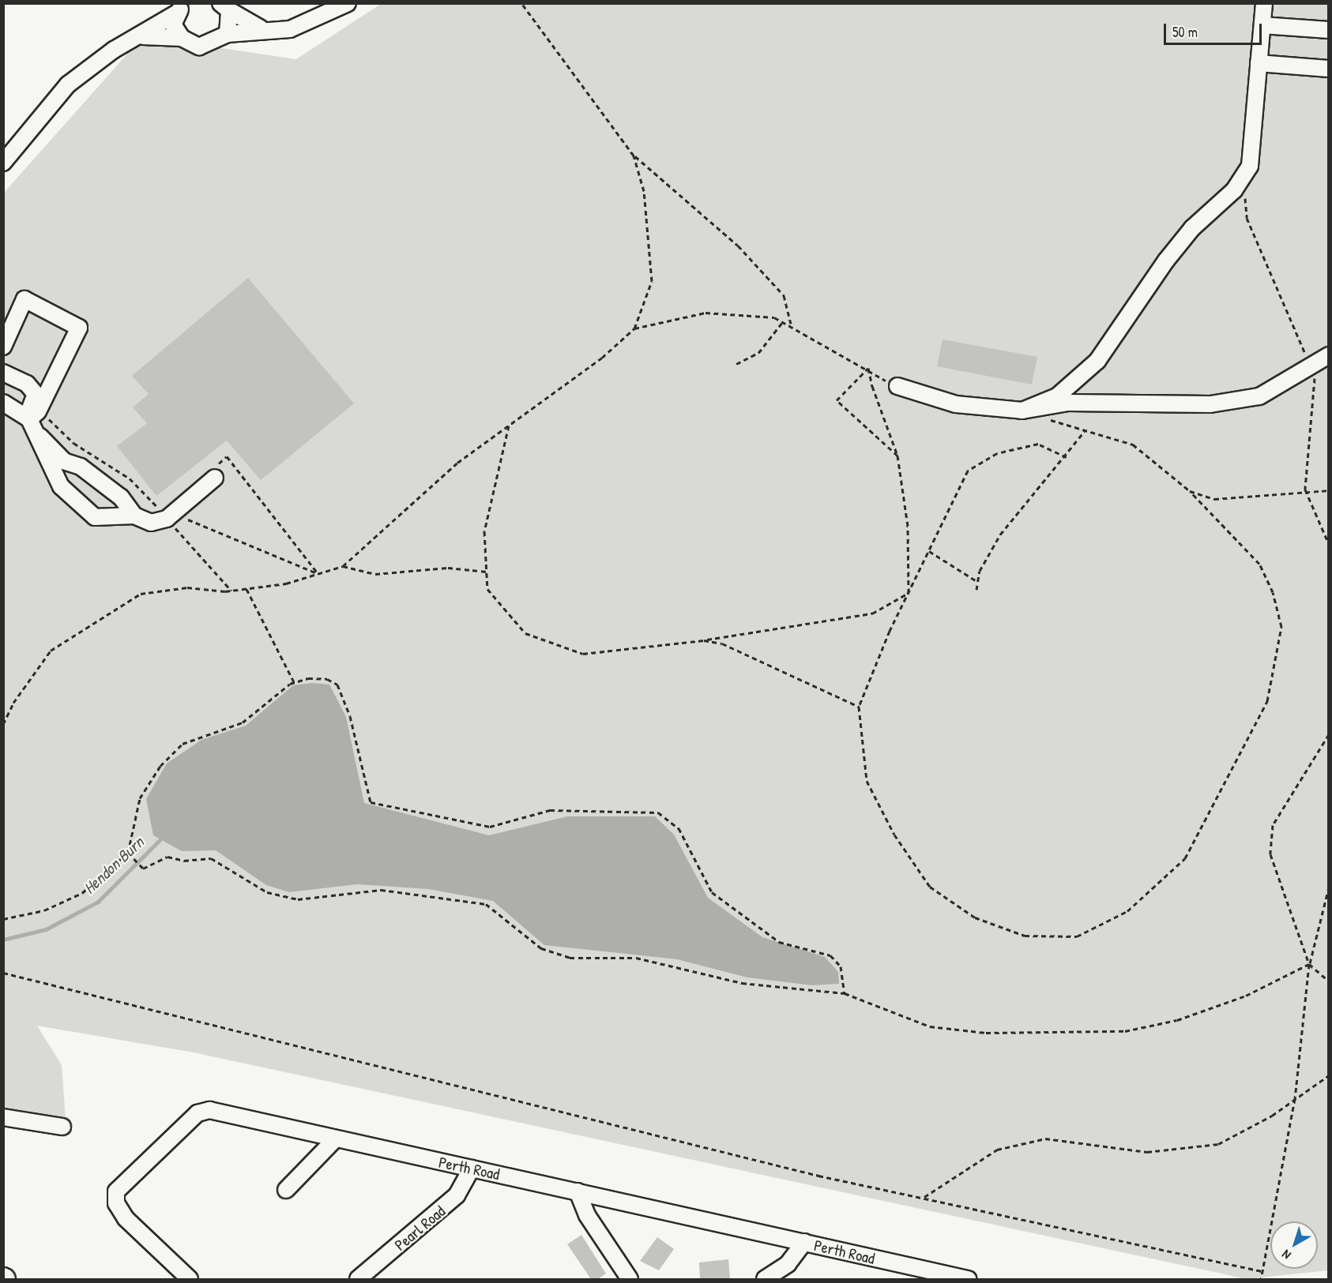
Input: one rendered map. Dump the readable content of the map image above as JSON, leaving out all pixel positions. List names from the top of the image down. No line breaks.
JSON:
{"streets":{"street":["Perth Road","Pearl Road"]},"crossings":[["Perth Road","Pearl Road"]],"water":["Hendon Burn"],"scale_bar":"50 m","north":"bottom left"}
